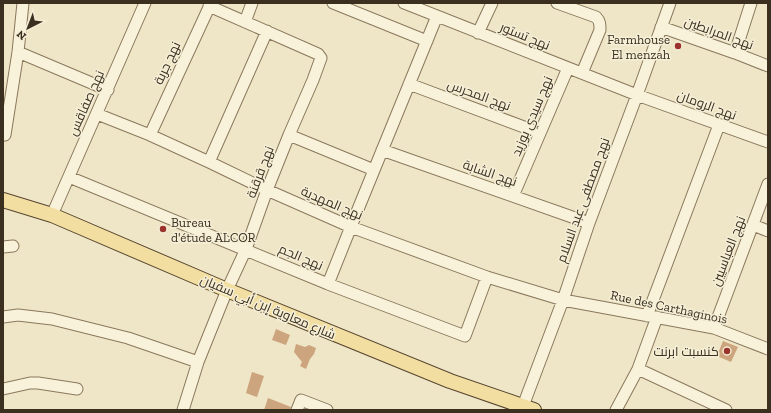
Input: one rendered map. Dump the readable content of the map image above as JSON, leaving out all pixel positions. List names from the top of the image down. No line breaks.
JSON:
{"streets":{"main road":["شارع معاوية إبن أبي سفيان"],"street":["نهج المرابطين","نهج تستور","نهج جربة","نهج المحرس","نهج صفاقس","نهج الرومان","نهج سيدي بوزيد","نهج قرقنة","نهج الشابة","نهج مصطفى عبد السلام","نهج المهدية","نهج العباسيين","نهج الجم","Rue des Carthaginois"]},"crossings":[["نهج المرابطين","نهج مصطفى عبد السلام"],["نهج تستور","نهج الرومان"],["نهج تستور","نهج سيدي بوزيد"],["نهج تستور","نهج مصطفى عبد السلام"],["نهج جربة","نهج المهدية"],["نهج المحرس","نهج سيدي بوزيد"],["نهج صفاقس","نهج المهدية"],["نهج صفاقس","نهج الجم"],["نهج صفاقس","شارع معاوية إبن أبي سفيان"],["نهج الرومان","نهج مصطفى عبد السلام"],["نهج سيدي بوزيد","نهج الشابة"],["نهج قرقنة","نهج المهدية"],["نهج قرقنة","نهج الجم"],["نهج قرقنة","شارع معاوية إبن أبي سفيان"],["نهج الشابة","نهج مصطفى عبد السلام"],["نهج مصطفى عبد السلام","نهج المهدية"],["نهج مصطفى عبد السلام","شارع معاوية إبن أبي سفيان"],["نهج مصطفى عبد السلام","Rue des Carthaginois"],["نهج المهدية","نهج الجم"],["نهج المهدية","Rue des Carthaginois"],["نهج العباسيين","Rue des Carthaginois"]],"places":["Farmhouse El menzah","Bureau d'étude ALCOR","كنسبت ابرنت"],"north":"bottom left"}
